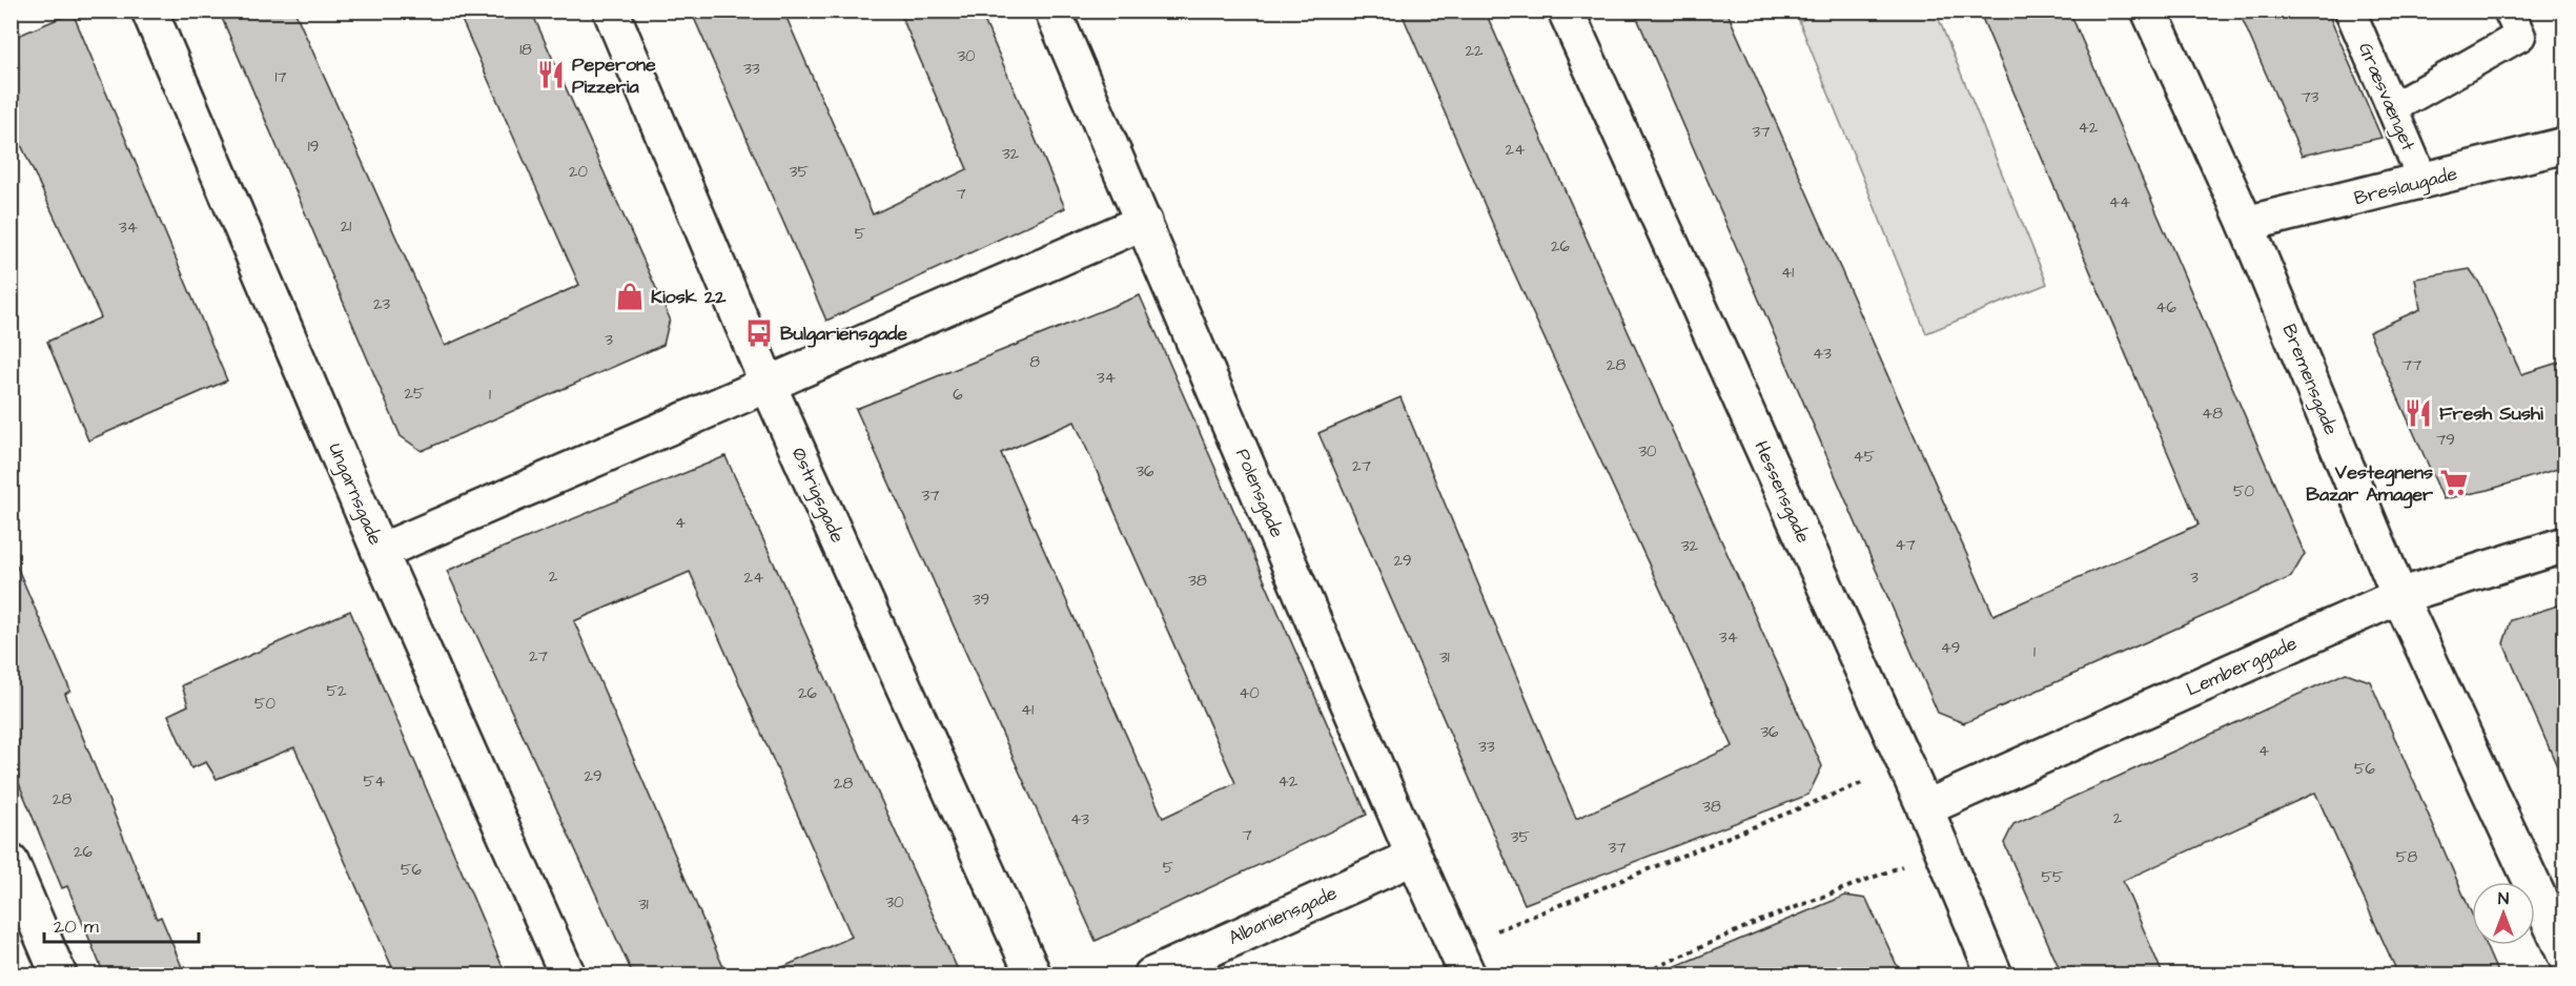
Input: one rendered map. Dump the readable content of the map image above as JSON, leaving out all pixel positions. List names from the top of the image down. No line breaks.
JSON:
{"streets":{"street":["Breslaugade","Bremensgade","Hessensgade","Polensgade","Ungarnsgade","Østrigsgade","Lemberggade","Albaniensgade"],"lane":["Græsvænget"]},"crossings":[["Græsvænget","Breslaugade"],["Breslaugade","Bremensgade"],["Bremensgade","Lemberggade"],["Hessensgade","Lemberggade"],["Polensgade","Albaniensgade"]],"places":{"restaurant":["Peperone Pizzeria","Fresh Sushi"],"shop":["Kiosk 22"],"bus stop":["Bulgariensgade"],"supermarket":["Vestegnens Bazar Amager"]},"house_numbers":["18","22","30","33","17","73","42","37","19","24","32","20","35","7","44","21","34","5","26","41","23","46","3","43","8","28","77","34","25","1","6","48","79","30","45","27","36","50","37","4","47","32","29","2","24","3","38","39","34","49","1","27","31","52","26","40","50","41","36","33","4","56","29","54","42","28","28","38","2","43","7","35","37","26","58","5","56","55","30","31"],"scale_bar":"20 m","north":"top"}
